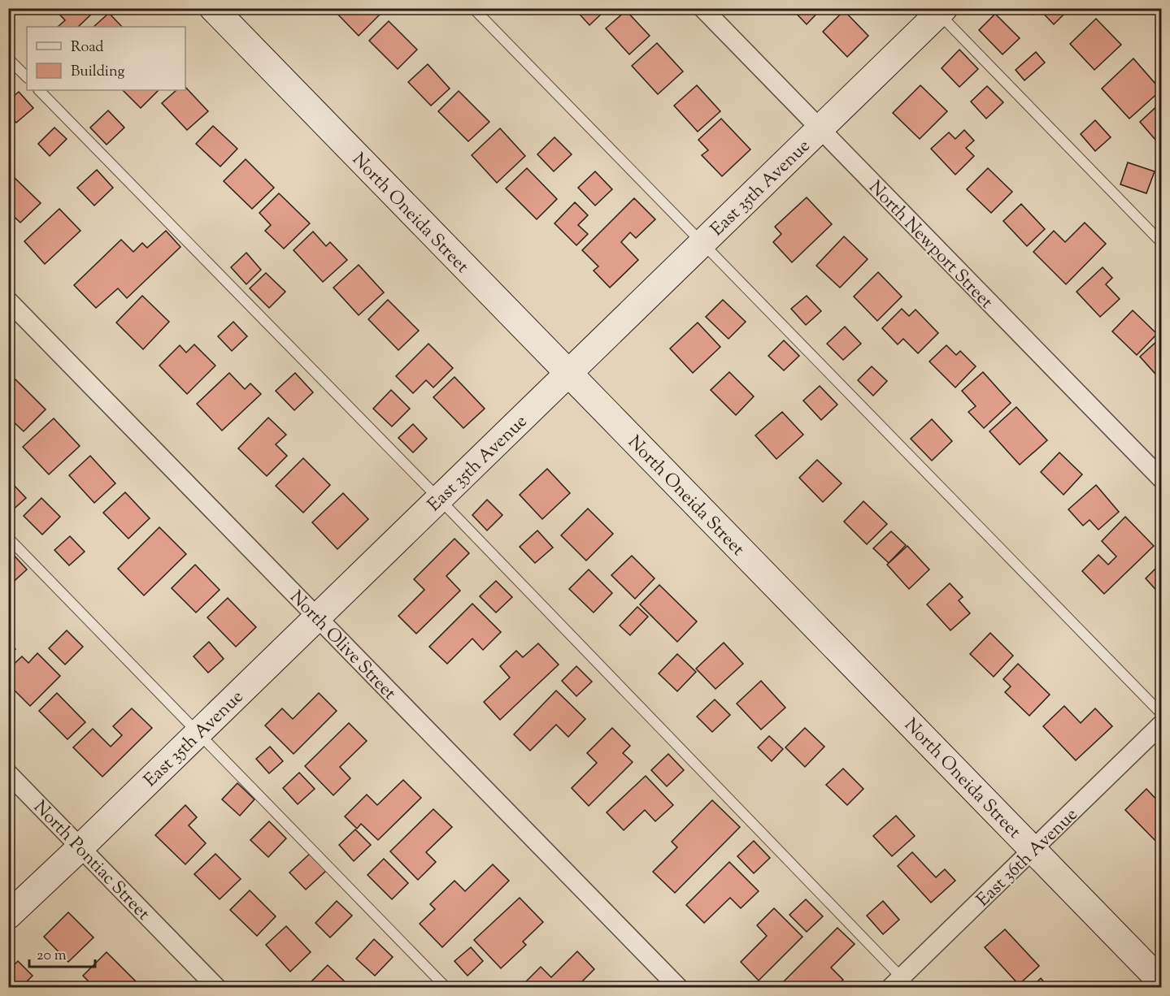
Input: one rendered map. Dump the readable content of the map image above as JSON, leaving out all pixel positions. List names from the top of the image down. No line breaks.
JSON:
{"streets":{"street":["East 35th Avenue","North Oneida Street","North Newport Street","North Olive Street","East 36th Avenue","North Pontiac Street"]},"crossings":[["East 35th Avenue","North Oneida Street"],["East 35th Avenue","North Newport Street"],["East 35th Avenue","North Olive Street"],["East 35th Avenue","North Pontiac Street"],["North Oneida Street","East 36th Avenue"]],"legend":["Road","Building"],"scale_bar":"20 m"}
